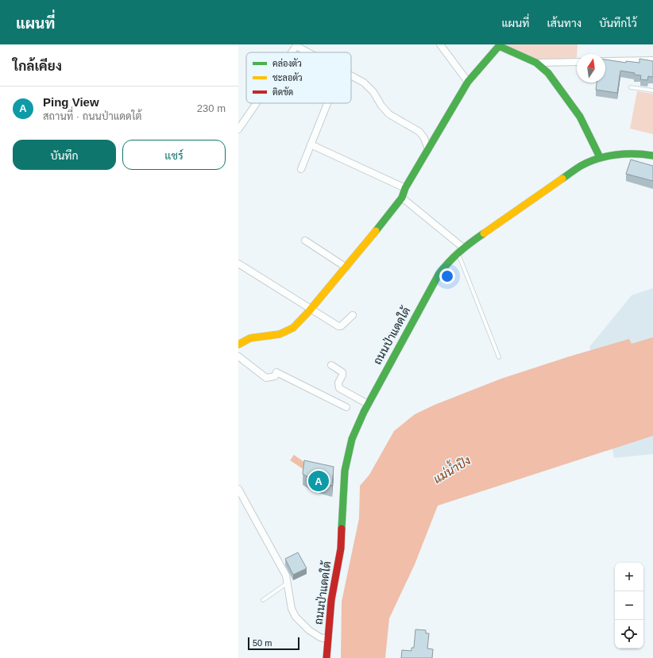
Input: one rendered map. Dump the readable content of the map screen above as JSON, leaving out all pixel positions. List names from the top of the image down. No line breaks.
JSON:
{"streets":{"street":["ถนนป่าแดดใต้"]},"water":["แม่น้ำปิง"],"legend":["คล่องตัว","ชะลอตัว","ติดขัด"],"scale_bar":"50 m","north":"top","page":{"header":"แผนที่","nav":["แผนที่","เส้นทาง","บันทึกไว้"],"heading":"ใกล้เคียง","list":[{"mark":"A","name":"Ping View","note":"สถานที่ · ถนนป่าแดดใต้","value":"230 m"}],"buttons":["บันทึก","แชร์"],"pins":"A","map_buttons":["+","−"],"scale":"50 m"}}
